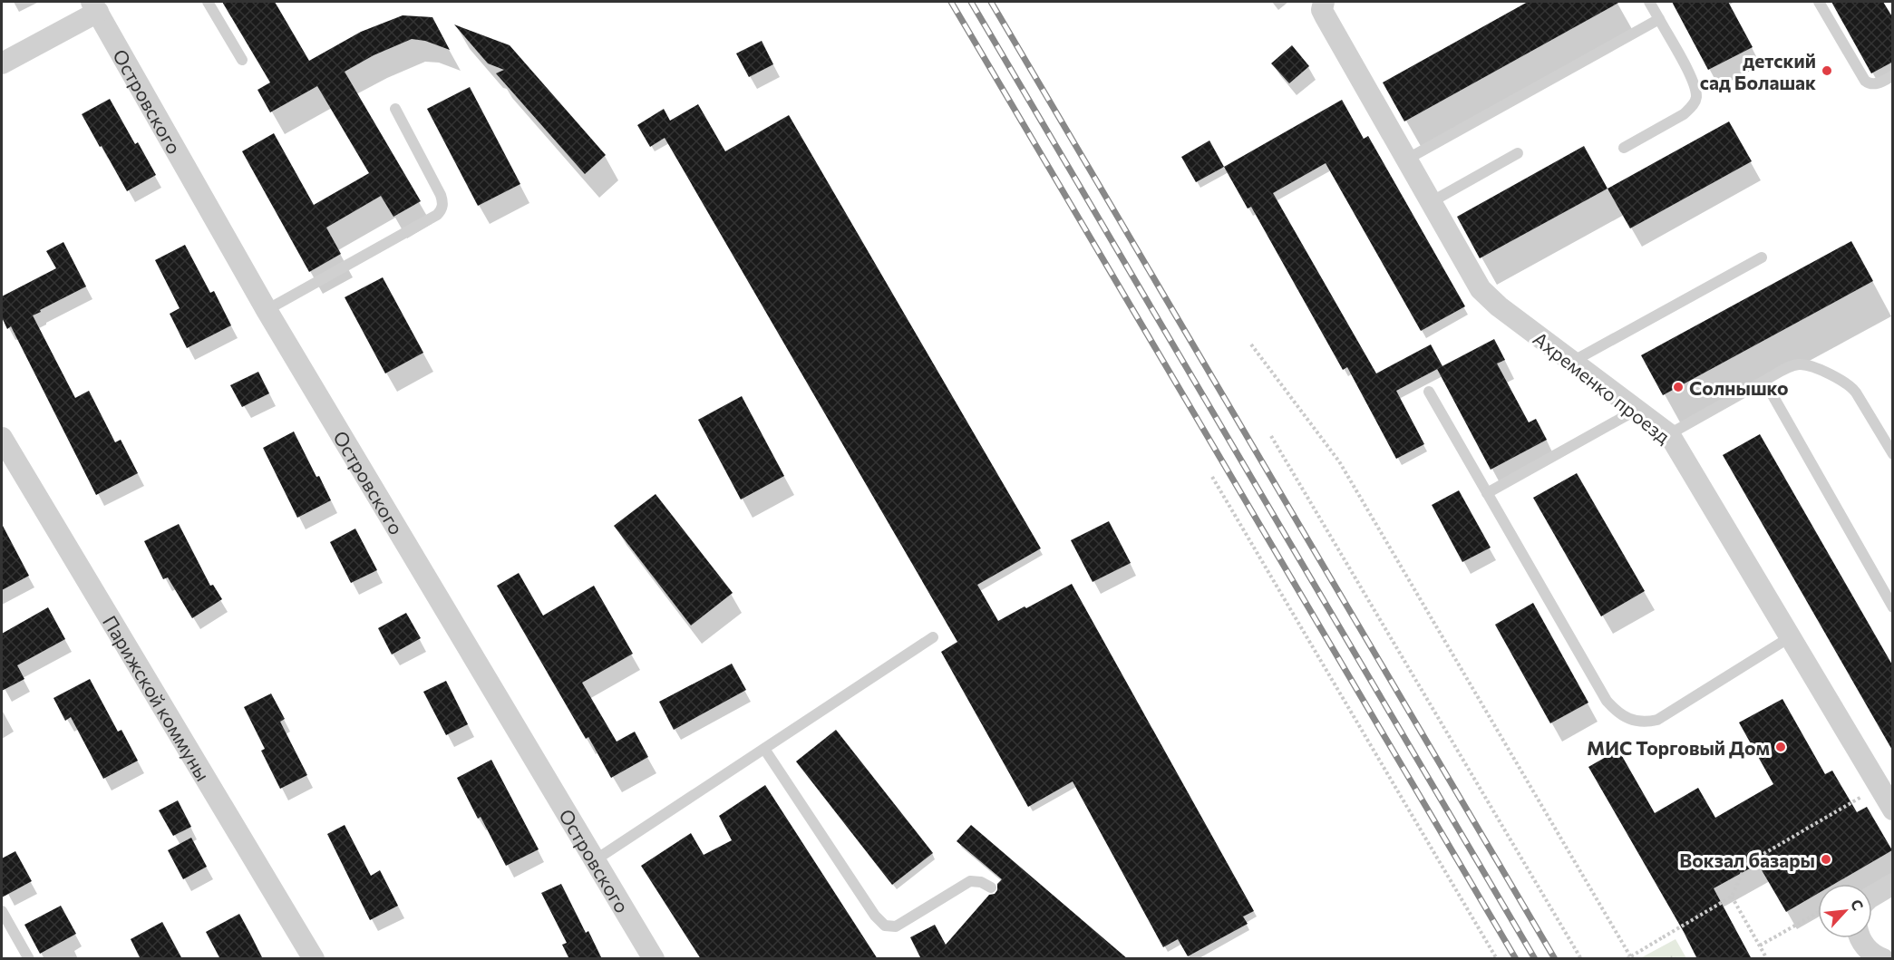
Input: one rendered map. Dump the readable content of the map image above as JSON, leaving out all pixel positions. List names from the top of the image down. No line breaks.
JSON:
{"streets":{"street":["Островского","Ахременко проезд","Парижской коммуны"]},"places":["детский сад Болашак","Солнышко","МИС Торговый Дом","Вокзал базары"],"north":"top right"}
